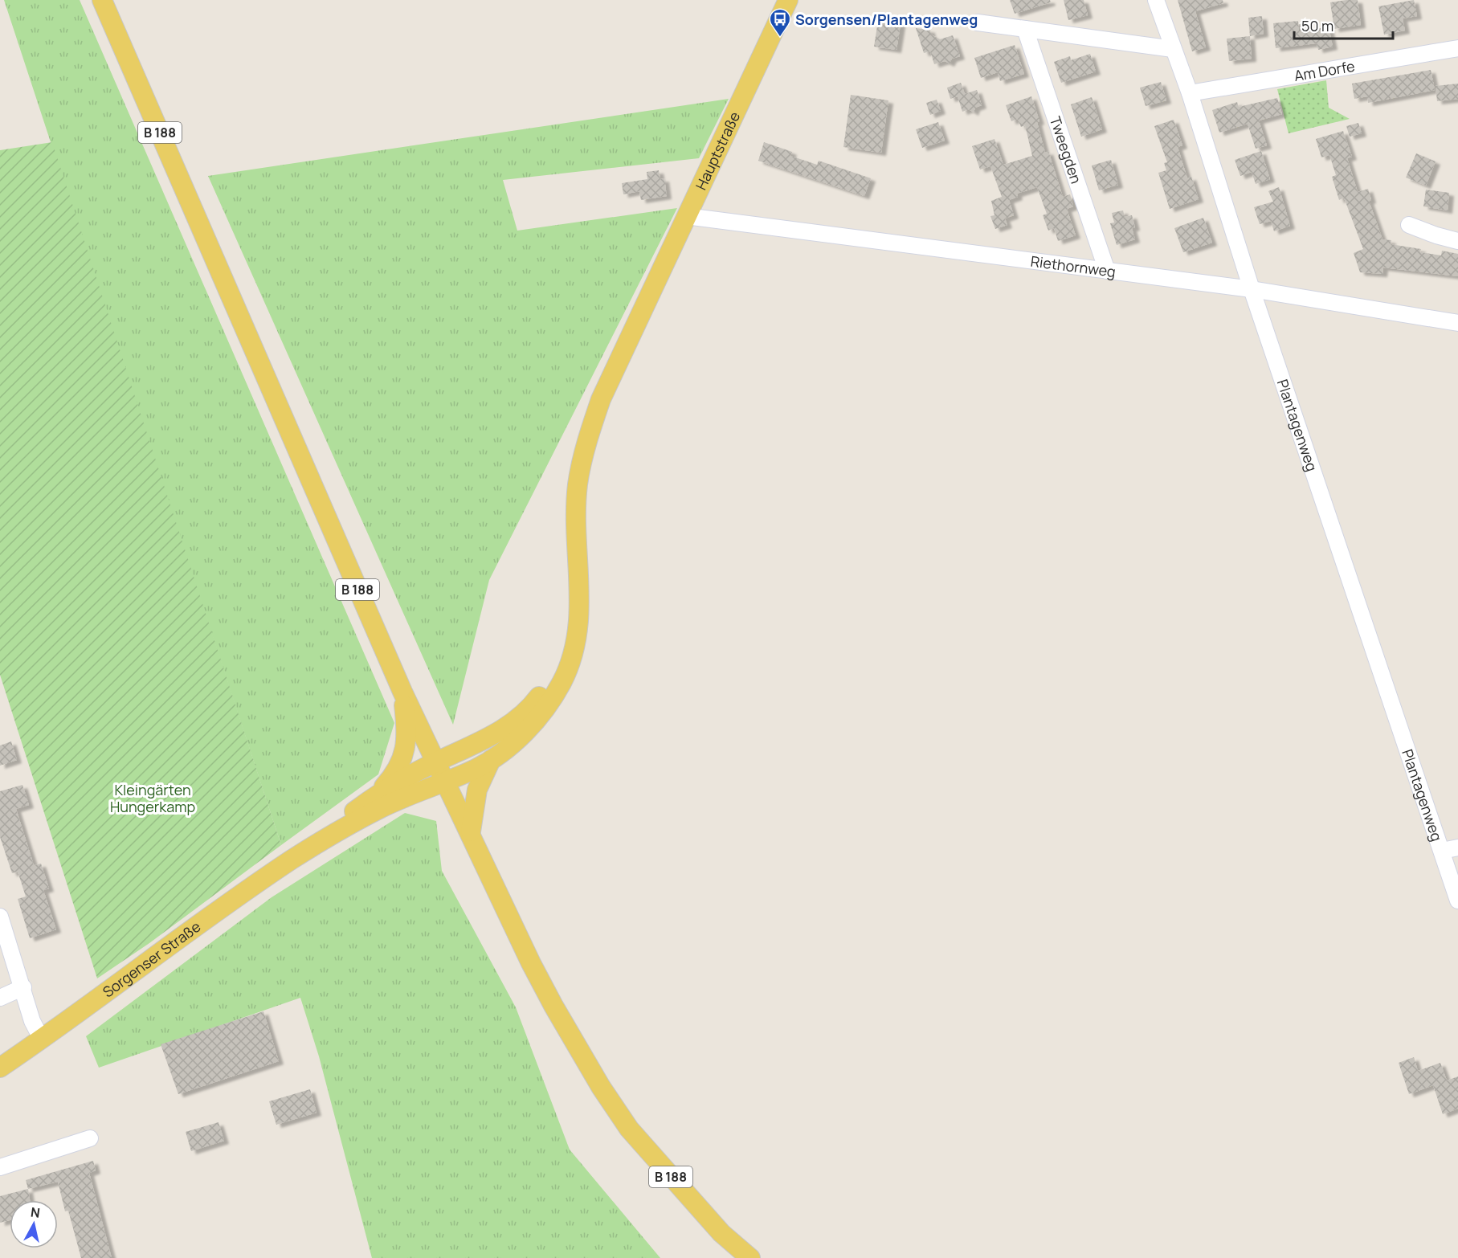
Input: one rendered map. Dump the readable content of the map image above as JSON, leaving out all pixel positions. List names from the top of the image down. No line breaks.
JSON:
{"streets":{"main road":["B 188","Hauptstraße","Sorgenser Straße"],"street":["Am Dorfe","Tweegden","Riethornweg","Plantagenweg"]},"crossings":[["Am Dorfe","Plantagenweg"],["Tweegden","Riethornweg"],["Hauptstraße","Riethornweg"],["Riethornweg","Plantagenweg"]],"parks":["Kleingärten Hungerkamp"],"places":{"bus stop":["Sorgensen/Plantagenweg"]},"scale_bar":"50 m","north":"top"}
